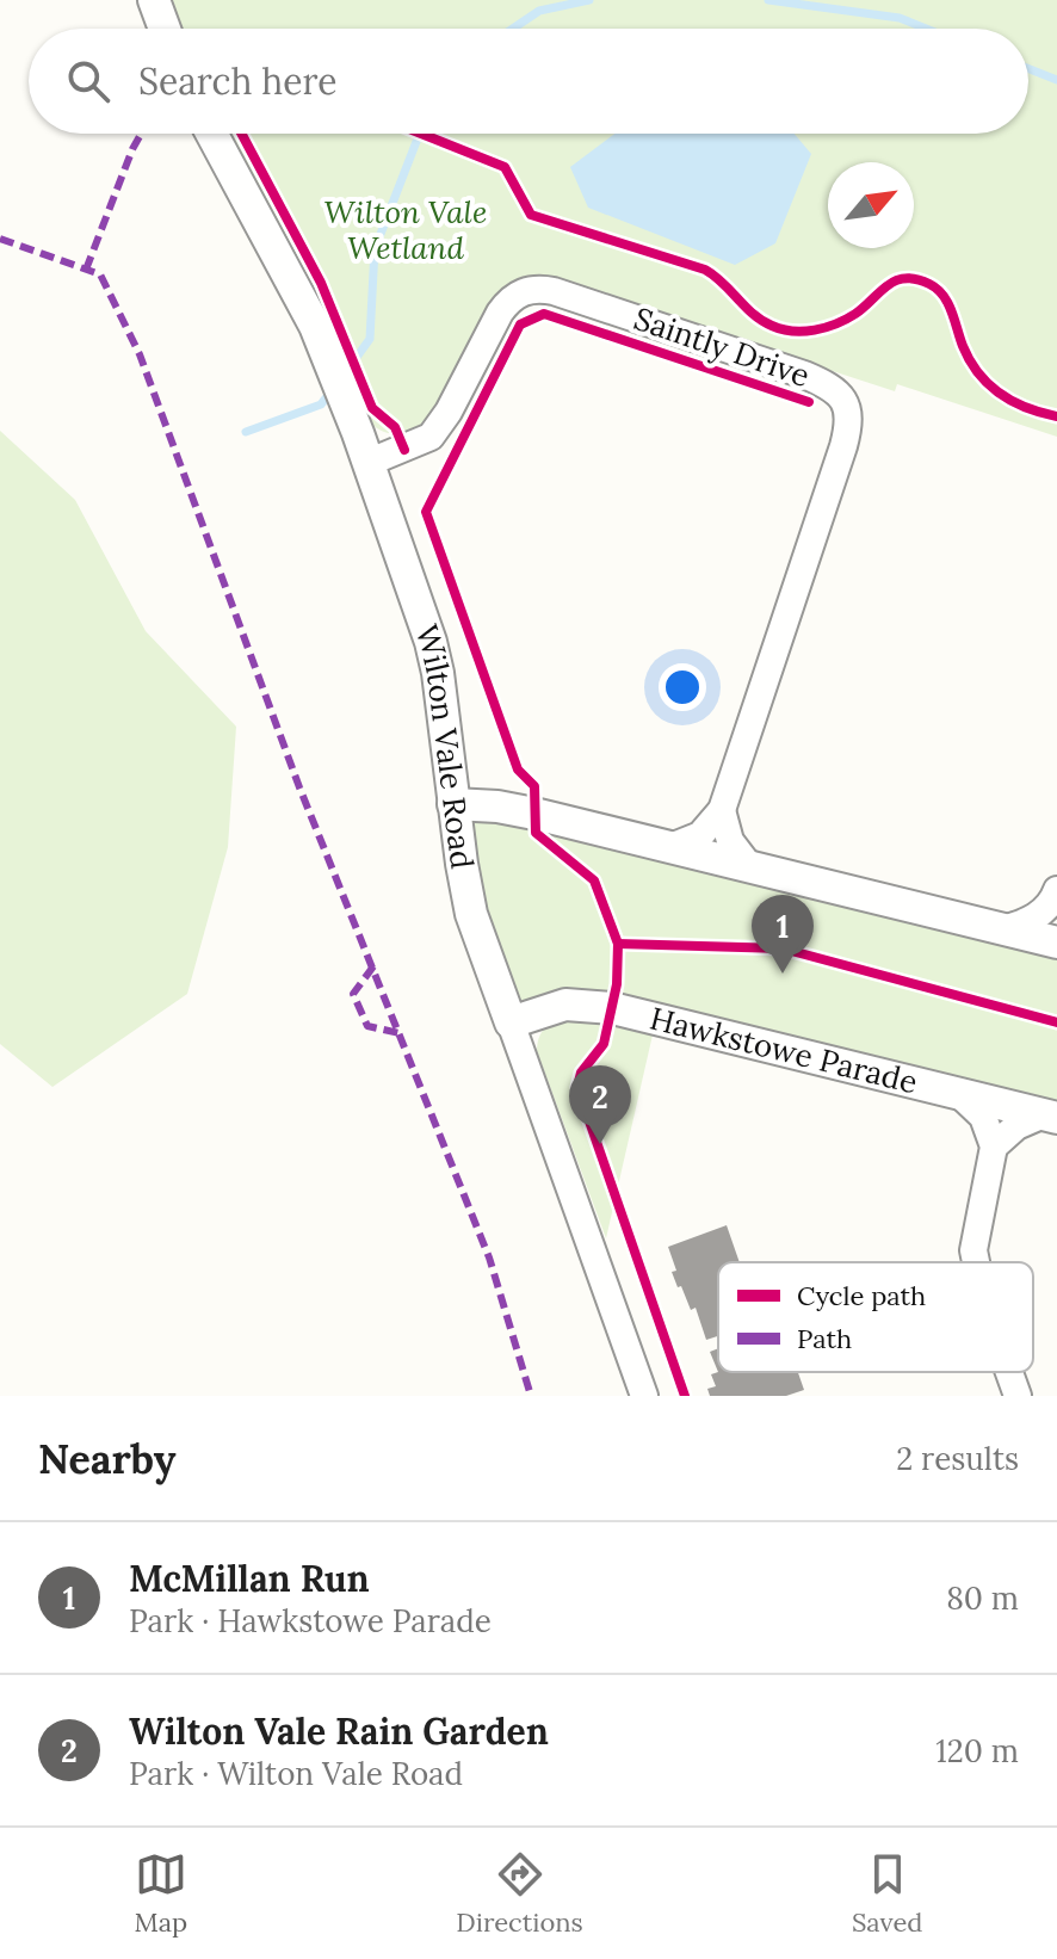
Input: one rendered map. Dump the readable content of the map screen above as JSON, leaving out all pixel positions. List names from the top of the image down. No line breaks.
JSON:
{"streets":{"street":["Saintly Drive","Wilton Vale Road","Hawkstowe Parade"]},"crossings":[["Saintly Drive","Wilton Vale Road"],["Wilton Vale Road","Hawkstowe Parade"]],"parks":["Wilton Vale Wetland"],"legend":["Cycle path","Path"],"north":"top right","page":{"search":"Search here","pins":["1","2"],"heading":["Nearby","2 results"],"list":[{"mark":"1","name":"McMillan Run","note":"Park · Hawkstowe Parade","value":"80 m"},{"mark":"2","name":"Wilton Vale Rain Garden","note":"Park · Wilton Vale Road","value":"120 m"}],"nav":["Map","Directions","Saved"]}}
